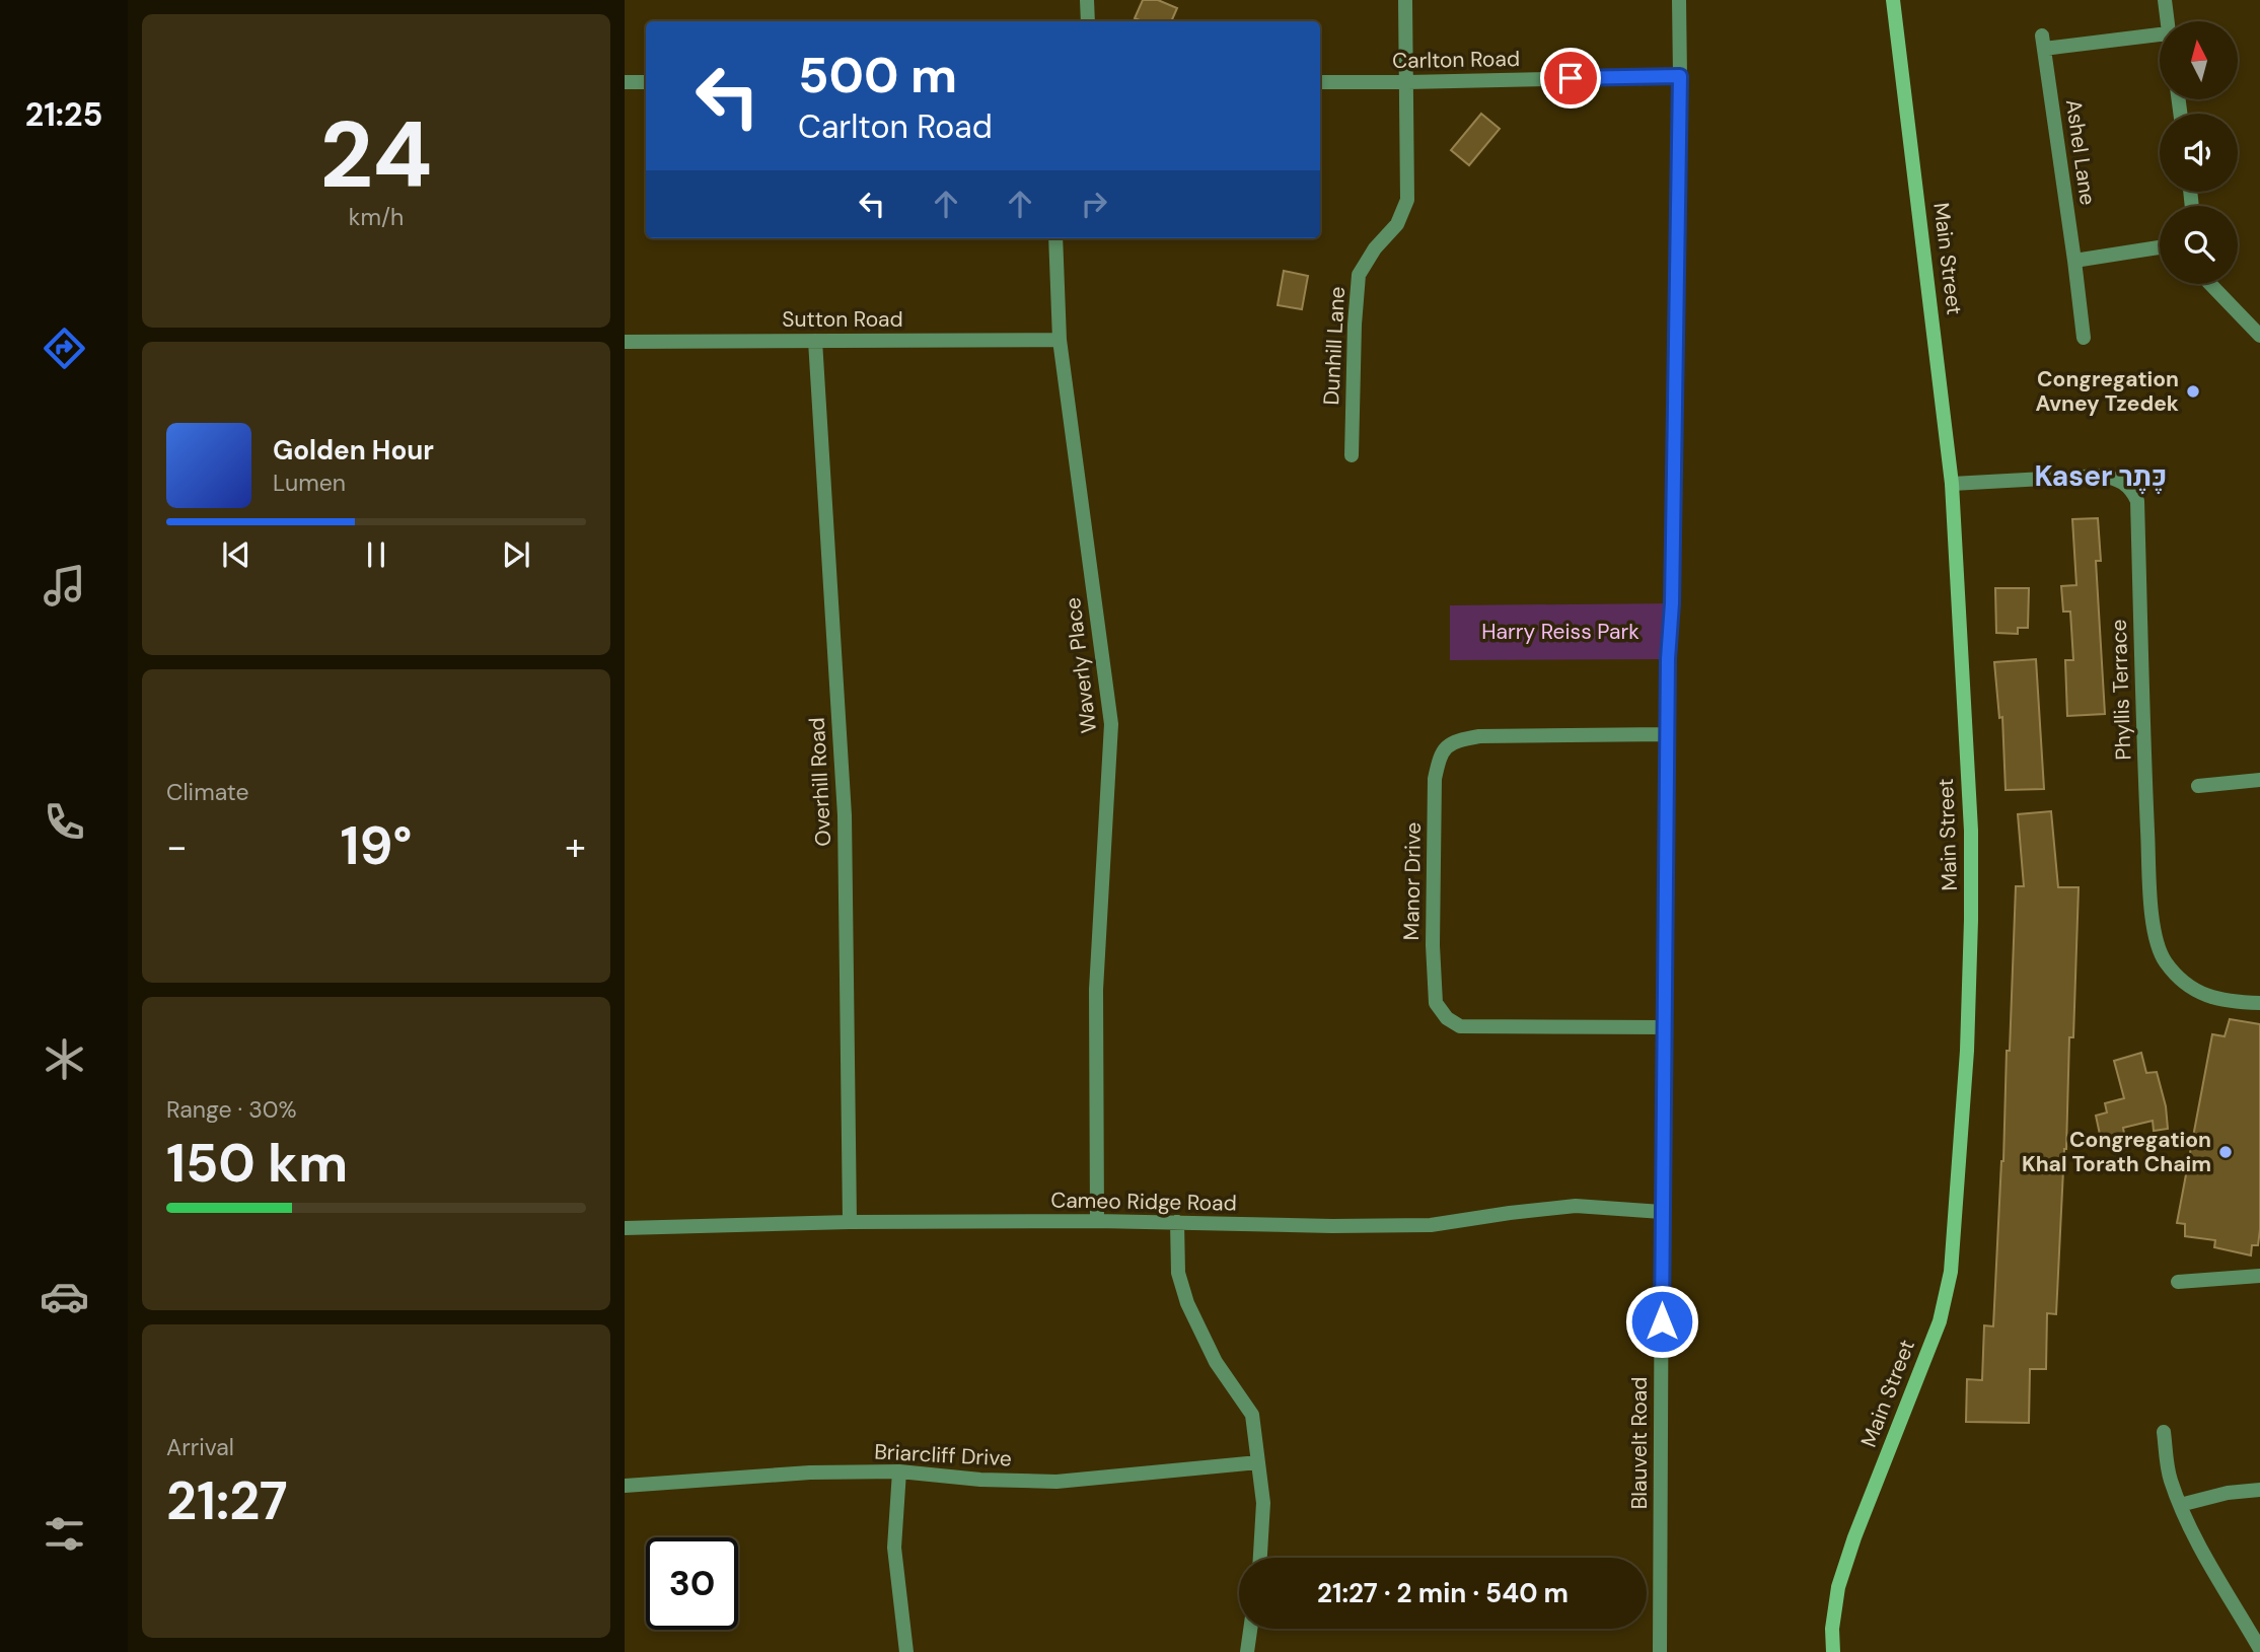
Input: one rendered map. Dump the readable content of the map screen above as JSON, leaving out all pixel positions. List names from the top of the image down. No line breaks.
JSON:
{"streets":{"main road":["Main Street"],"street":["Carlton Road","Ashel Lane","Sutton Road","Dunhill Lane","Waverly Place","Phyllis Terrace","Overhill Road","Manor Drive","Cameo Ridge Road","Blauvelt Road","Briarcliff Drive"]},"crossings":[["Carlton Road","Dunhill Lane"],["Carlton Road","Blauvelt Road"],["Main Street","Phyllis Terrace"],["Sutton Road","Waverly Place"],["Sutton Road","Overhill Road"],["Waverly Place","Cameo Ridge Road"],["Overhill Road","Cameo Ridge Road"],["Manor Drive","Blauvelt Road"],["Cameo Ridge Road","Blauvelt Road"]],"districts":["Kaser כֶּתֶר"],"parks":["Harry Reiss Park"],"places":["Congregation Avney Tzedek","Congregation Khal Torath Chaim"],"north":"top","page":{"tabs":"21:25","tile":[["24","km/h"],"Climate",["Range · 30%","150 km"],["Arrival","21:27"]],"turn":["500 m","Carlton Road"],"song":["Golden Hour","Lumen"],"heat":["−","19°","+"],"limit":"30","trip":"21:27 · 2 min · 540 m"}}
